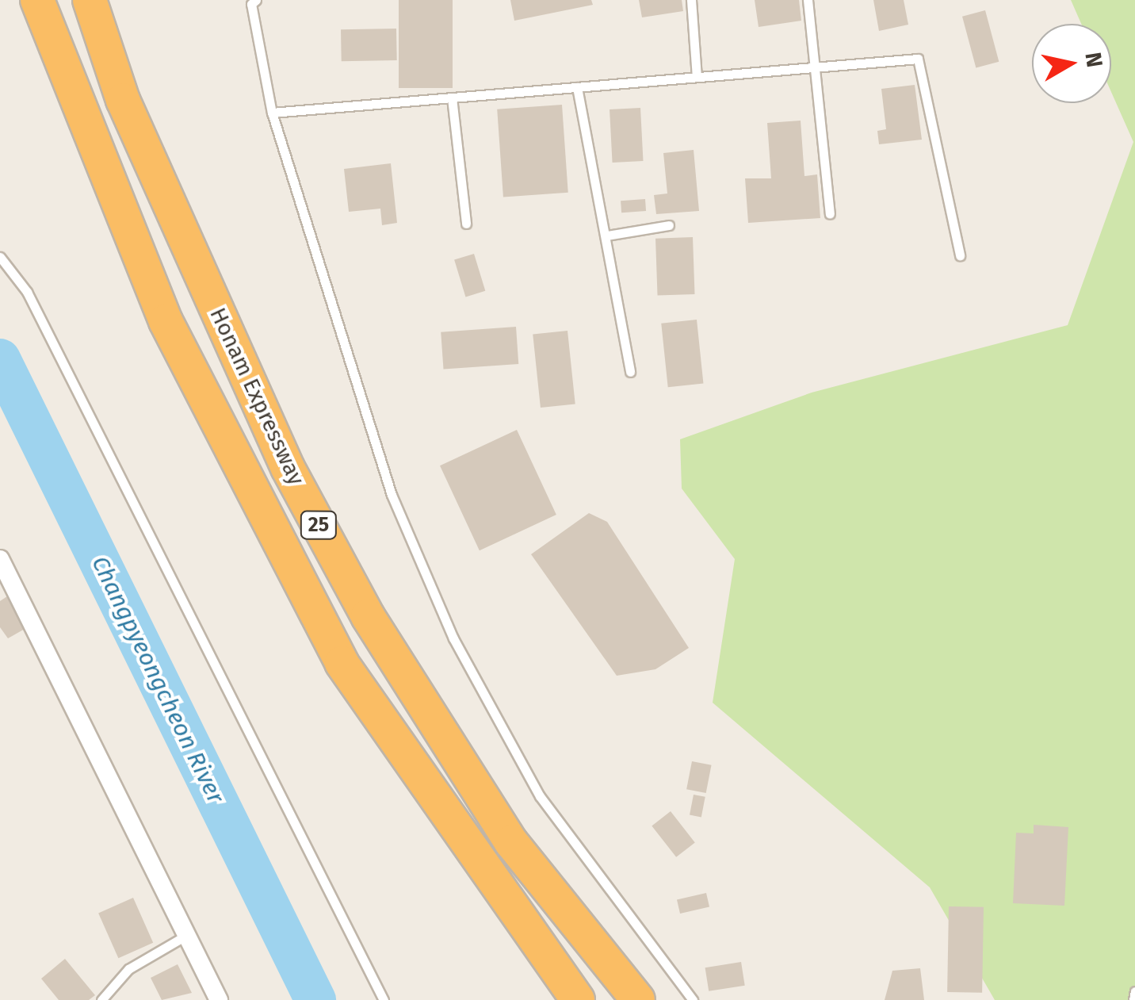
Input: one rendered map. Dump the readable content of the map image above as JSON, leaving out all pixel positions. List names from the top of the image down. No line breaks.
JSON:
{"streets":{"highway":["Honam Expressway","25"]},"water":["Changpyeongcheon River"],"north":"right"}
